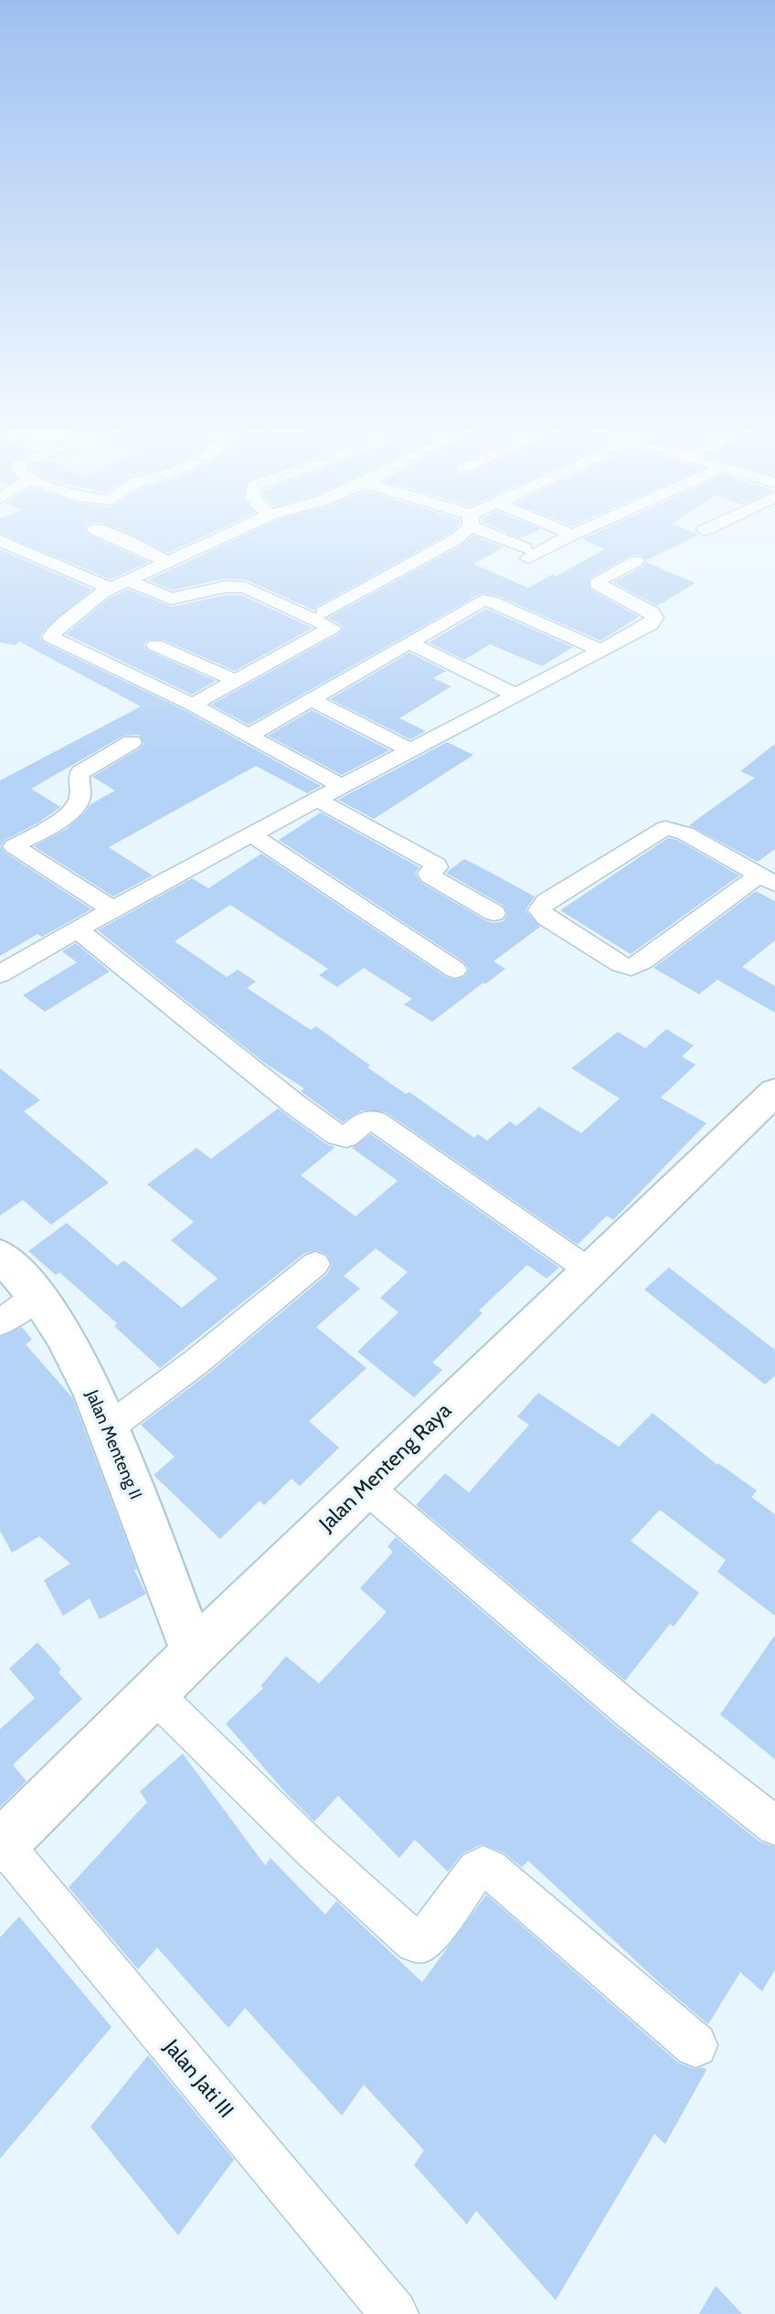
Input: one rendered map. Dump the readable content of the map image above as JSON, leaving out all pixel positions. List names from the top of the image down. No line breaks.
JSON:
{"streets":{"street":["Jalan Menteng II","Jalan Menteng Raya","Jalan Jati III"]},"crossings":[["Jalan Menteng II","Jalan Menteng Raya"],["Jalan Menteng Raya","Jalan Jati III"]]}
